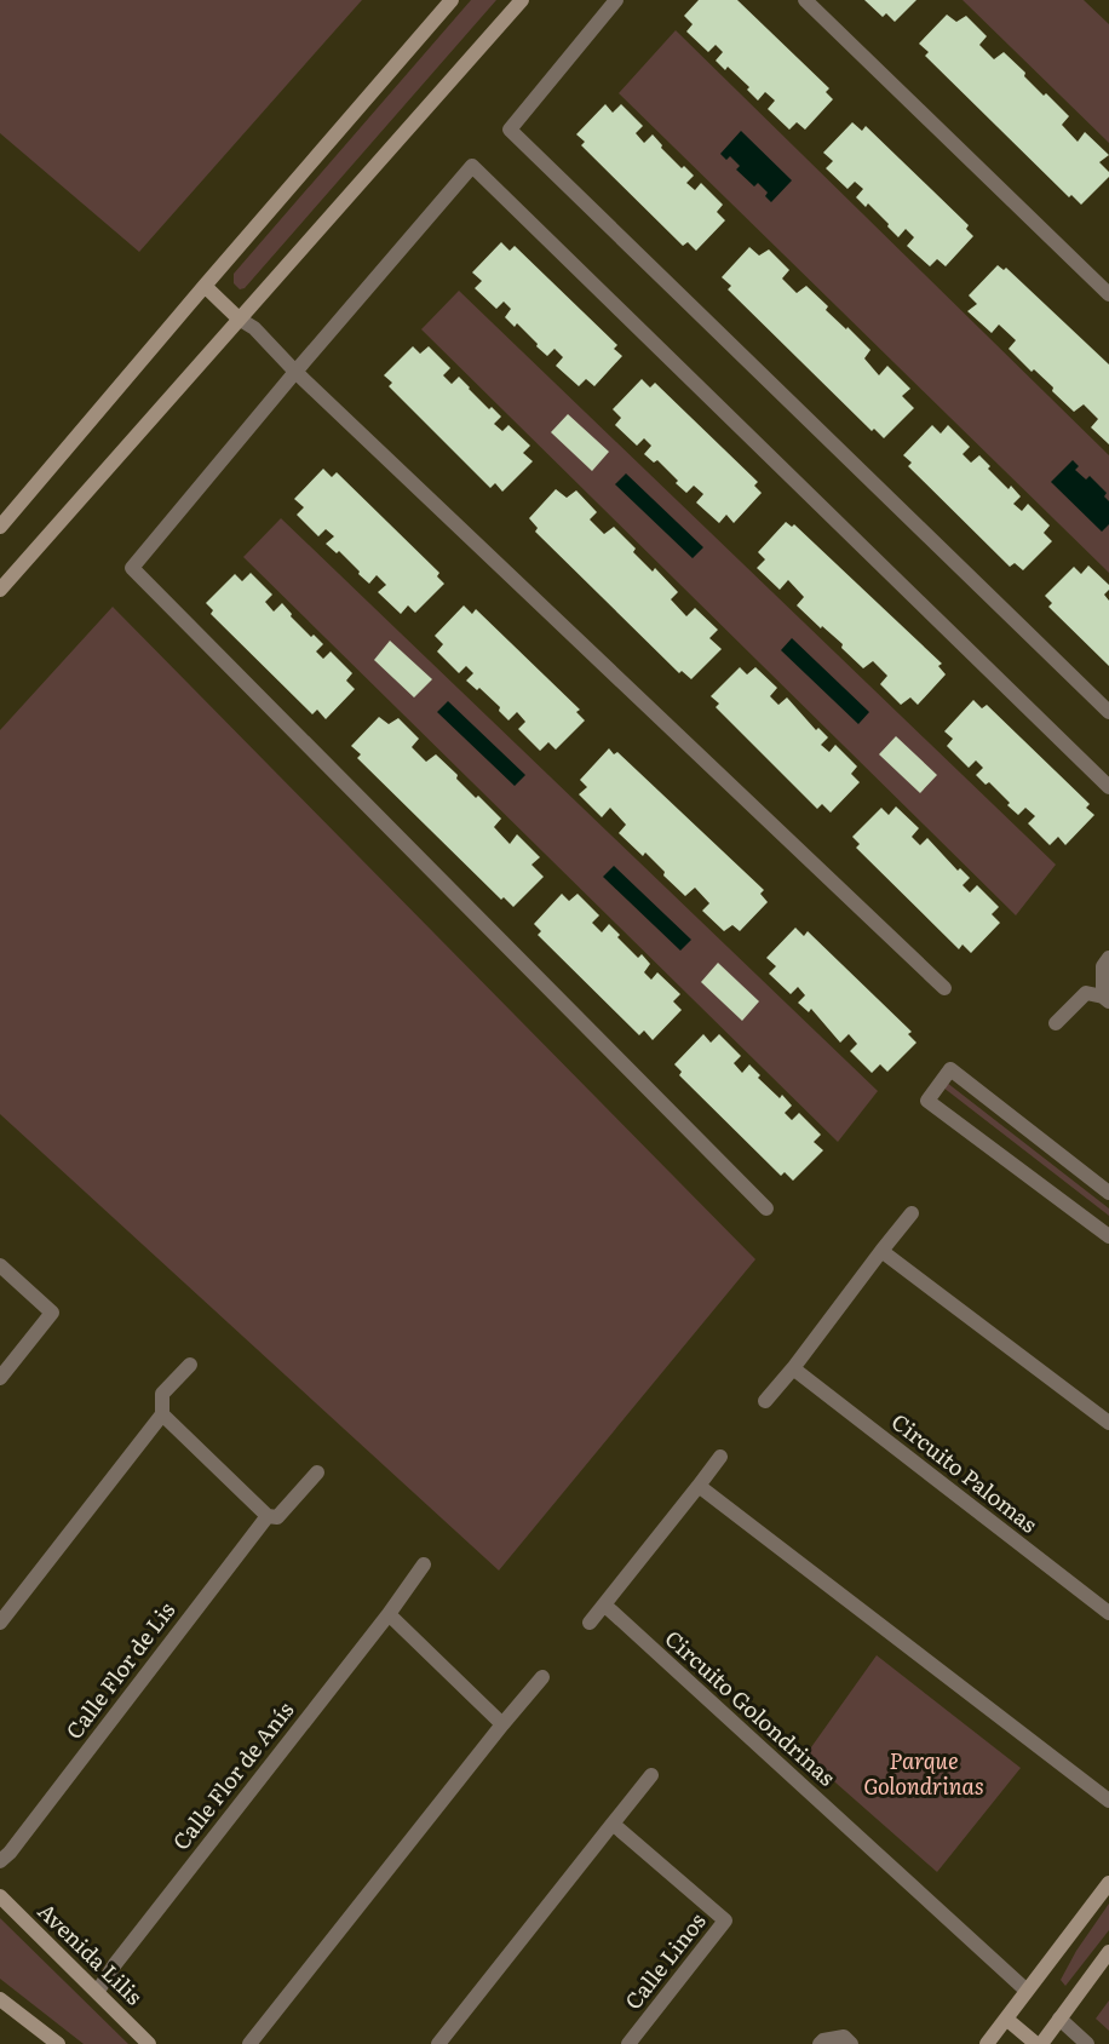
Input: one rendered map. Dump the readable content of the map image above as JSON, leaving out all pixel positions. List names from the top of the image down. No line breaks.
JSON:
{"streets":{"main road":["Avenida Lilis"],"street":["Circuito Palomas","Calle Flor de Lis","Circuito Golondrinas","Calle Flor de Anís","Calle Linos"]},"crossings":[["Calle Flor de Anís","Avenida Lilis"]],"parks":["Parque Golondrinas"]}
